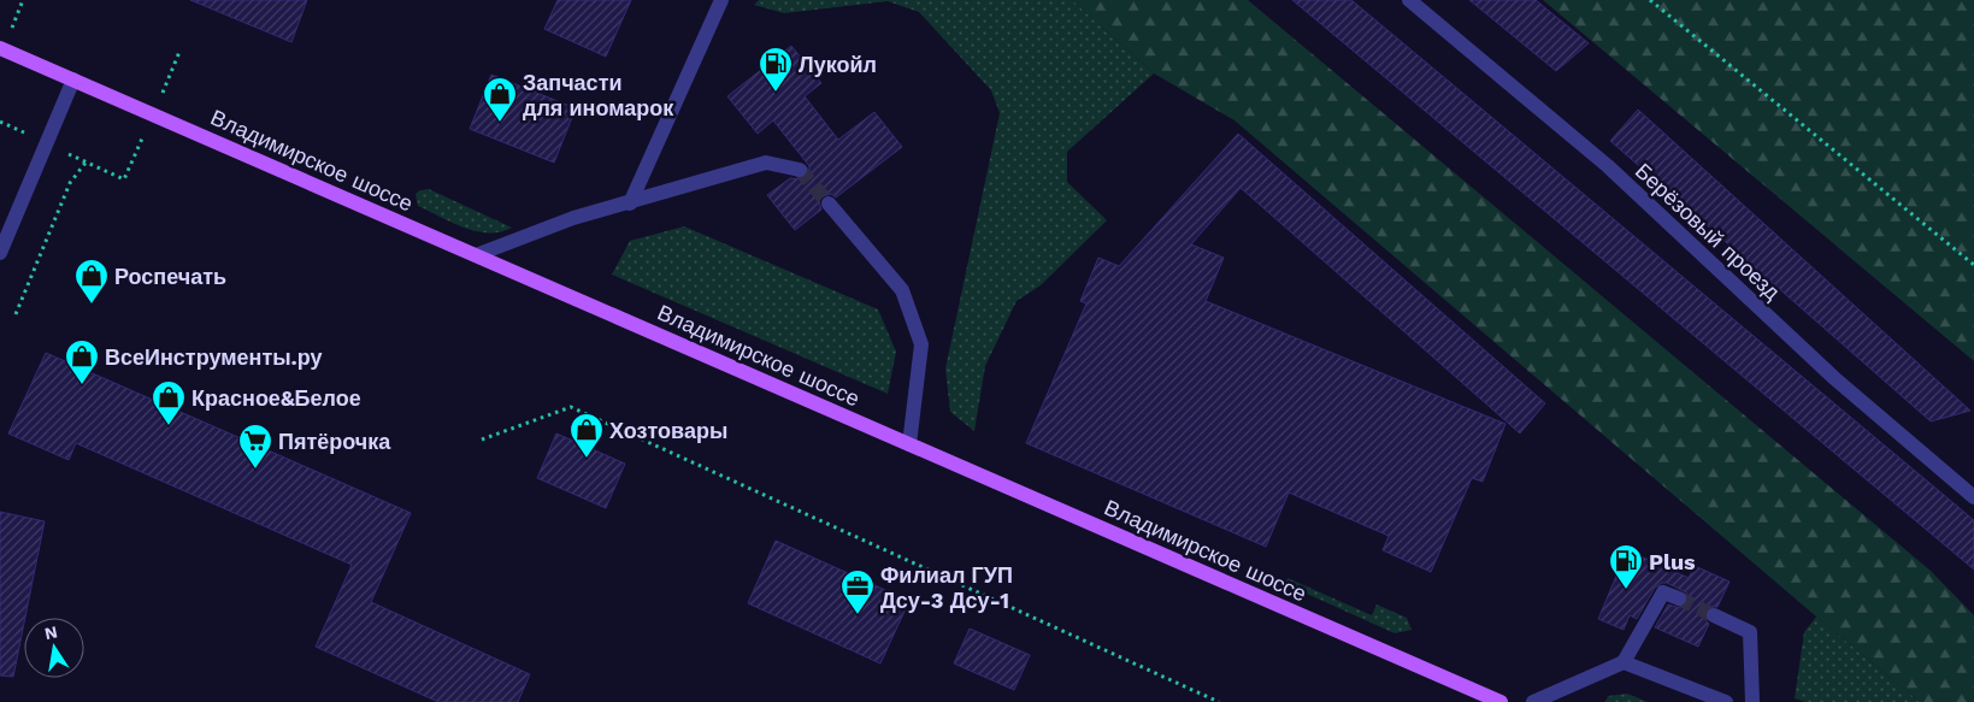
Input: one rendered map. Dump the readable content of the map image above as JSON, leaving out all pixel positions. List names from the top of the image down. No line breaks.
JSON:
{"streets":{"main road":["Владимирское шоссе"],"street":["Берёзовый проезд"]},"places":{"fuel station":["Лукойл","Plus"],"shop":["Запчасти для иномарок","Роспечать","ВсеИнструменты.ру","Красное&Белое","Хозтовары"],"supermarket":["Пятёрочка"],"office":["Филиал ГУП Дсу-3 Дсу-1"]},"north":"top"}
